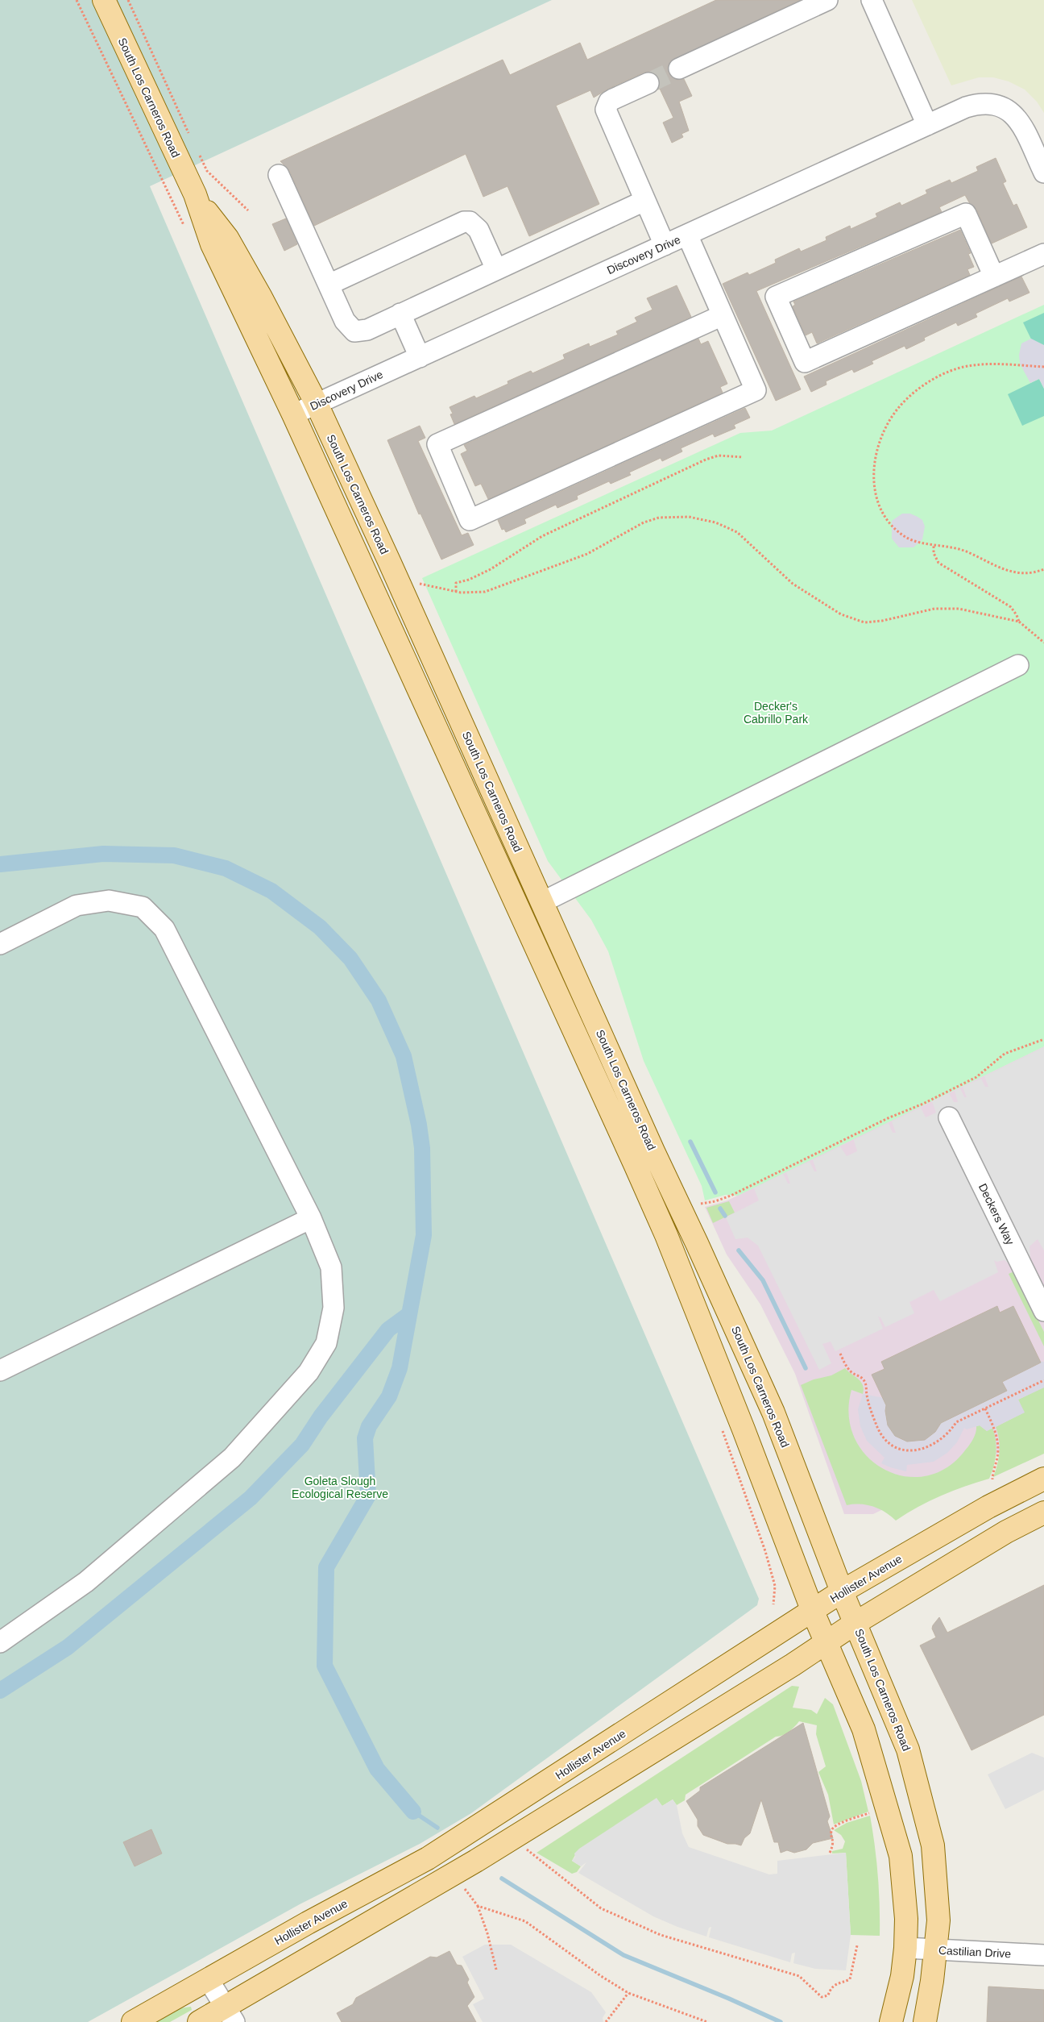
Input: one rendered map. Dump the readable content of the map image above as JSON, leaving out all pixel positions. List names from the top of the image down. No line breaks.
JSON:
{"streets":{"main road":["South Los Carneros Road","Hollister Avenue"],"street":["Discovery Drive","Deckers Way","Castilian Drive"]},"crossings":[["South Los Carneros Road","Discovery Drive"],["South Los Carneros Road","Hollister Avenue"],["South Los Carneros Road","Castilian Drive"]],"parks":["Decker's Cabrillo Park","Goleta Slough Ecological Reserve"]}
